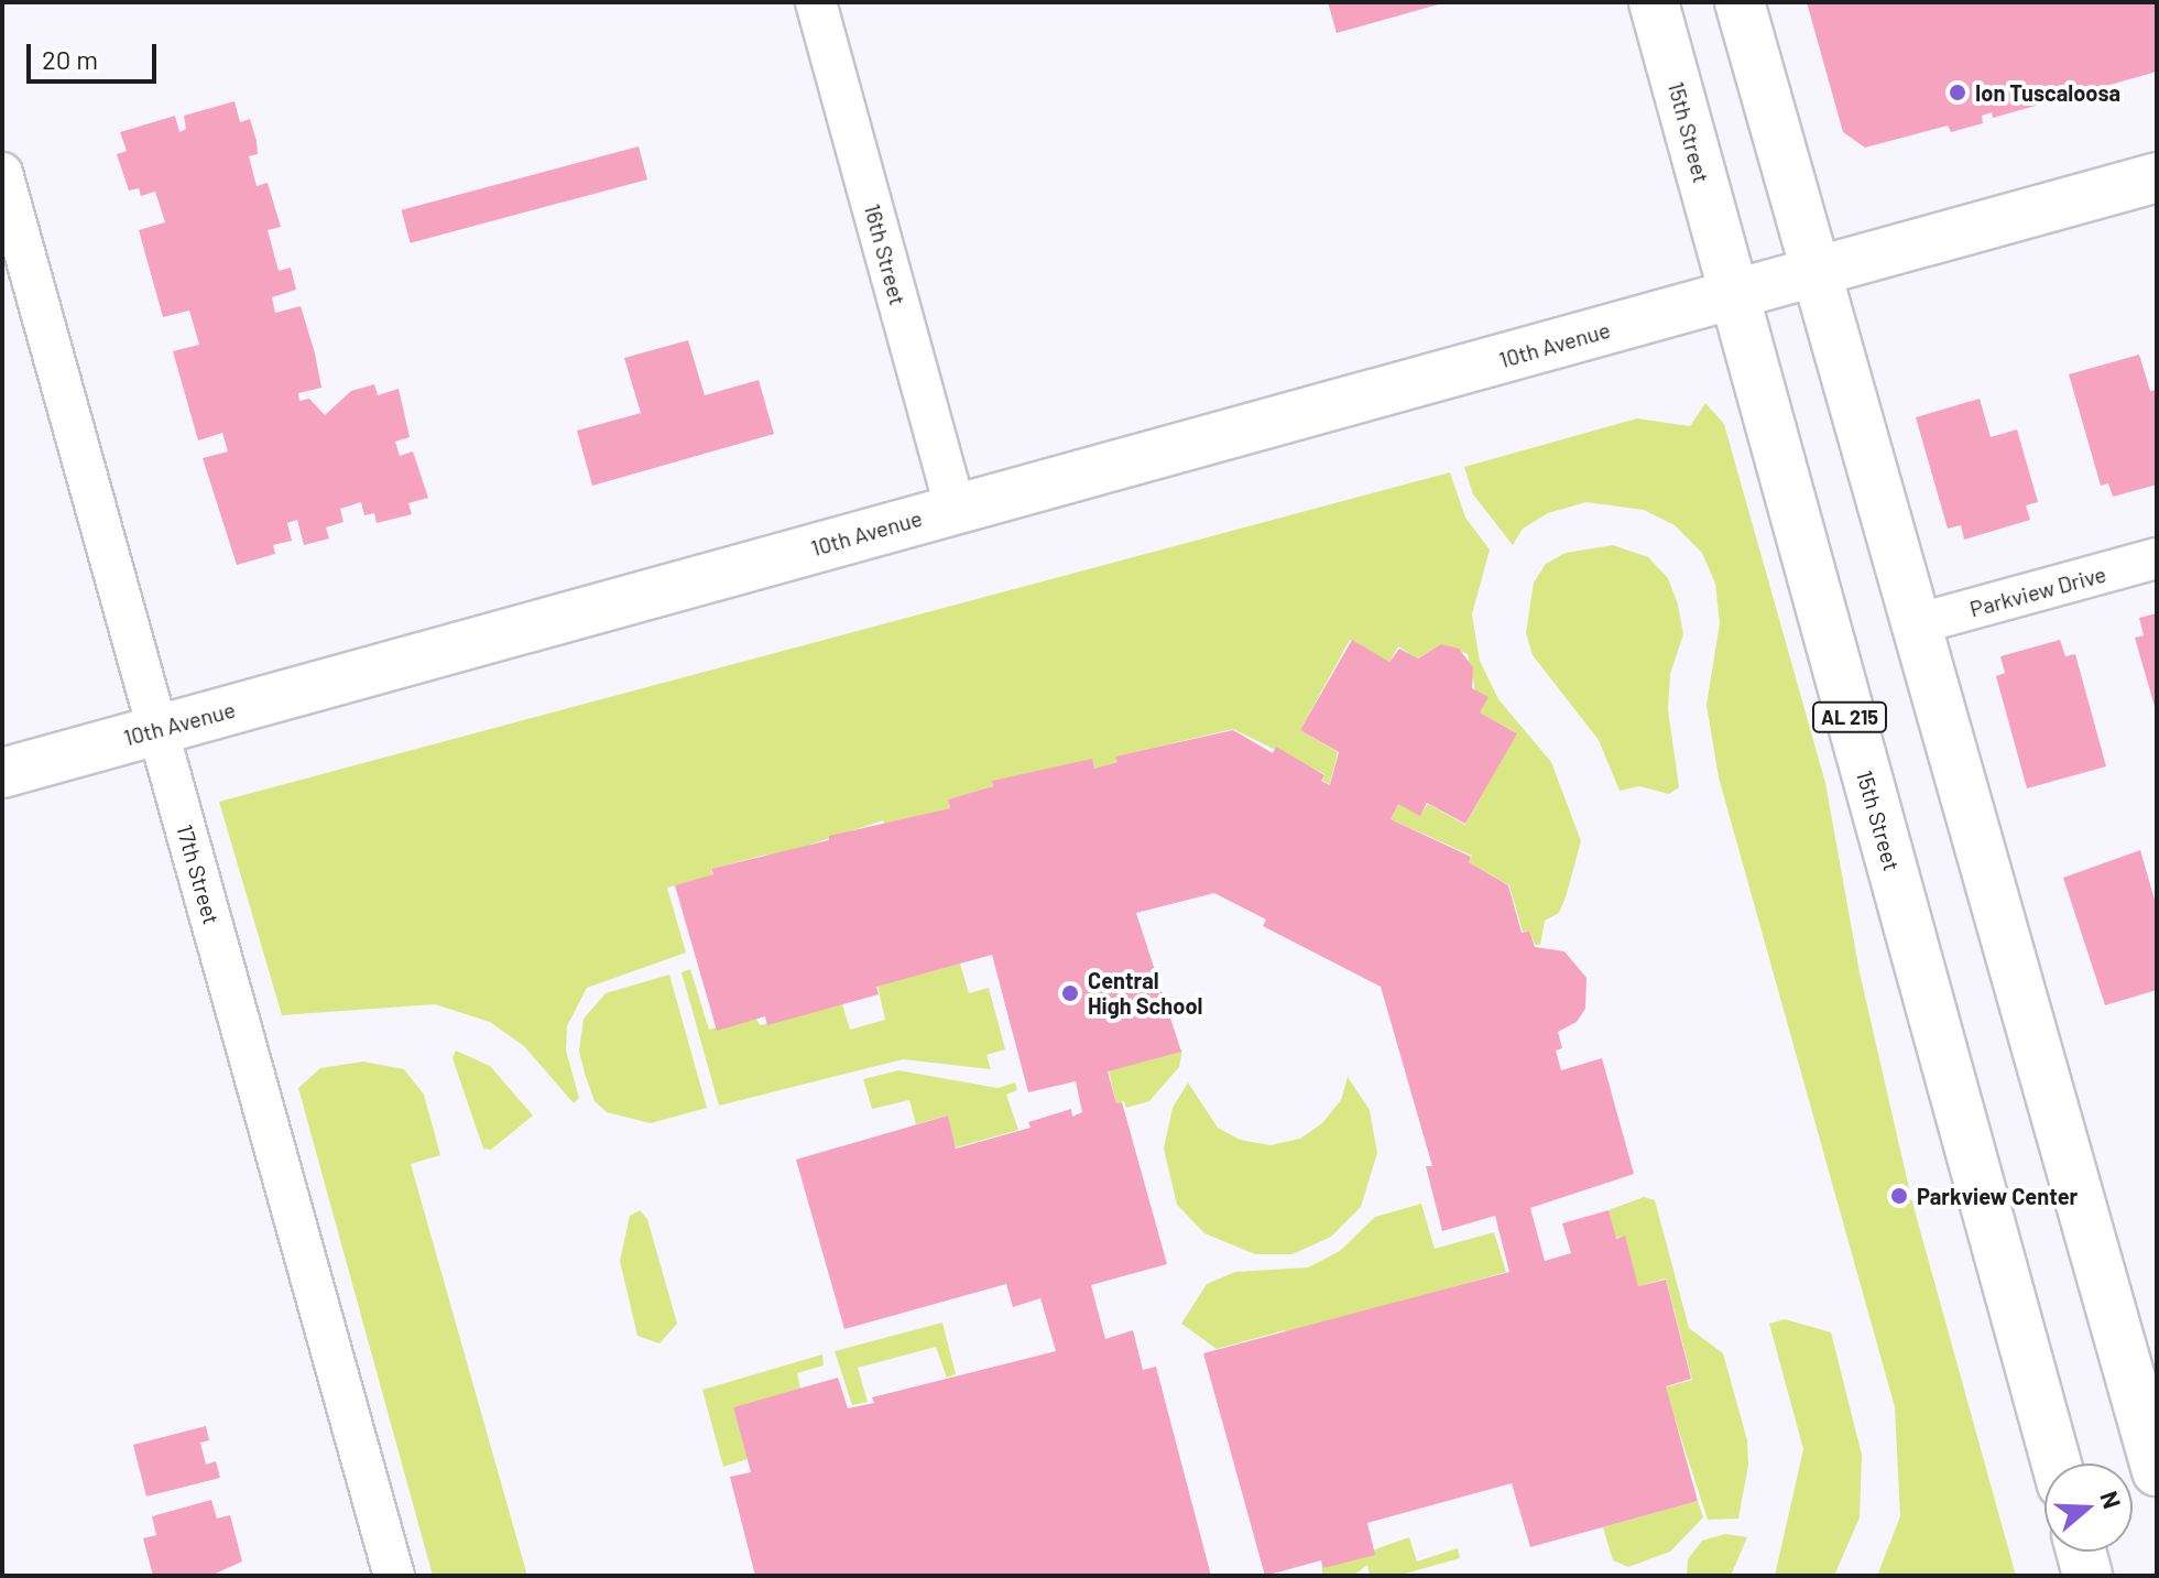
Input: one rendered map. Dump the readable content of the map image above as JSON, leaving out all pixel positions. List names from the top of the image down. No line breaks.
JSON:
{"streets":{"main road":["15th Street","10th Avenue","AL 215"],"street":["16th Street","Parkview Drive","17th Street"]},"crossings":[["15th Street","10th Avenue"],["16th Street","10th Avenue"],["10th Avenue","17th Street"]],"places":["Ion Tuscaloosa","Central High School","Parkview Center"],"scale_bar":"20 m","north":"right"}
